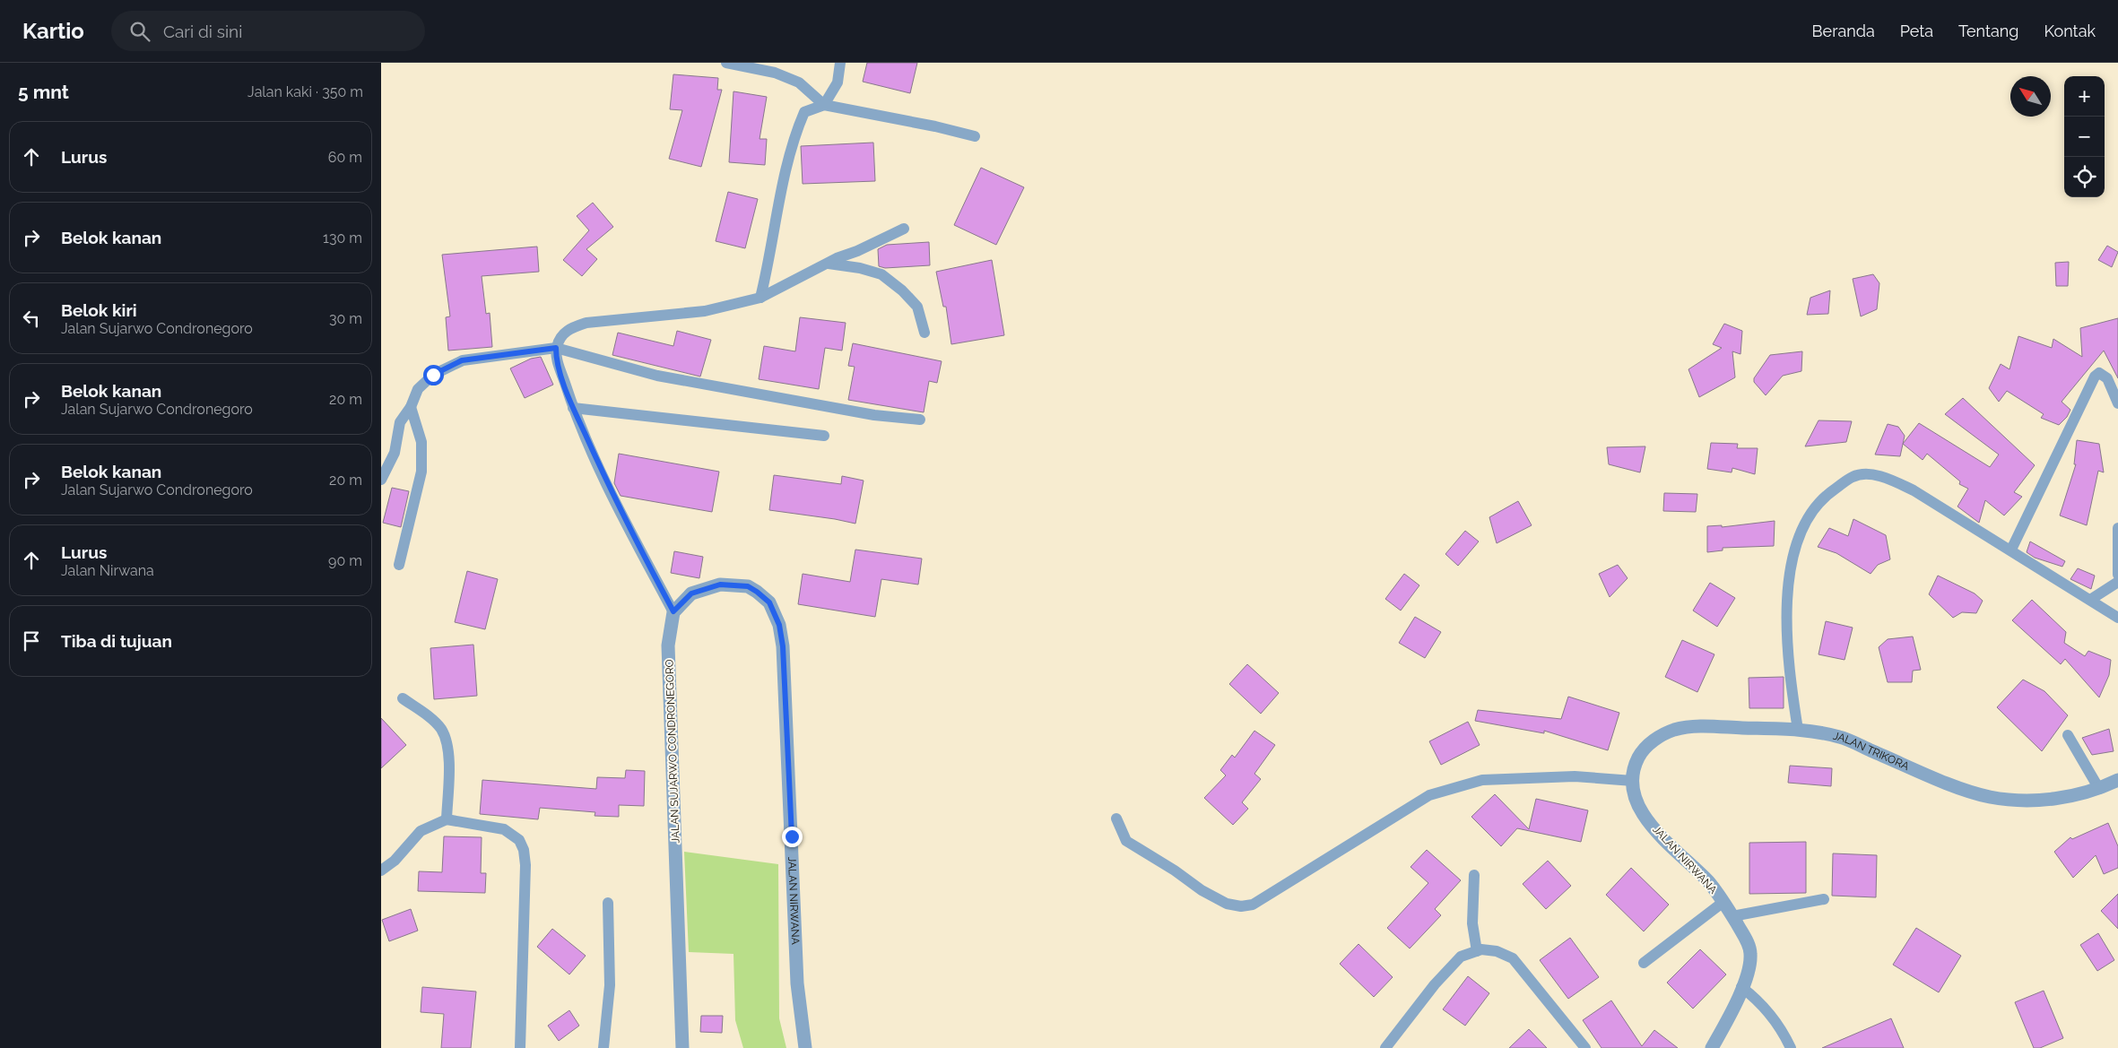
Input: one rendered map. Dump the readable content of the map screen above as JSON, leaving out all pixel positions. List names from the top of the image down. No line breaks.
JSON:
{"streets":{"street":["JALAN SUJARWO CONDRONEGORO","JALAN TRIKORA","JALAN NIRWANA"]},"crossings":[["JALAN SUJARWO CONDRONEGORO","JALAN NIRWANA"],["JALAN TRIKORA","JALAN NIRWANA"]],"north":"top left","page":{"header":"Kartio","search":"Cari di sini","nav":["Beranda","Peta","Tentang","Kontak"],"heading":["5 mnt","Jalan kaki · 350 m"],"map_buttons":["+","−"],"list":[["Lurus","60 m"],["Belok kanan","130 m"],["Belok kiri","Jalan Sujarwo Condronegoro","30 m"],["Belok kanan","Jalan Sujarwo Condronegoro","20 m"],["Belok kanan","Jalan Sujarwo Condronegoro","20 m"],["Lurus","Jalan Nirwana","90 m"],"Tiba di tujuan"]}}
